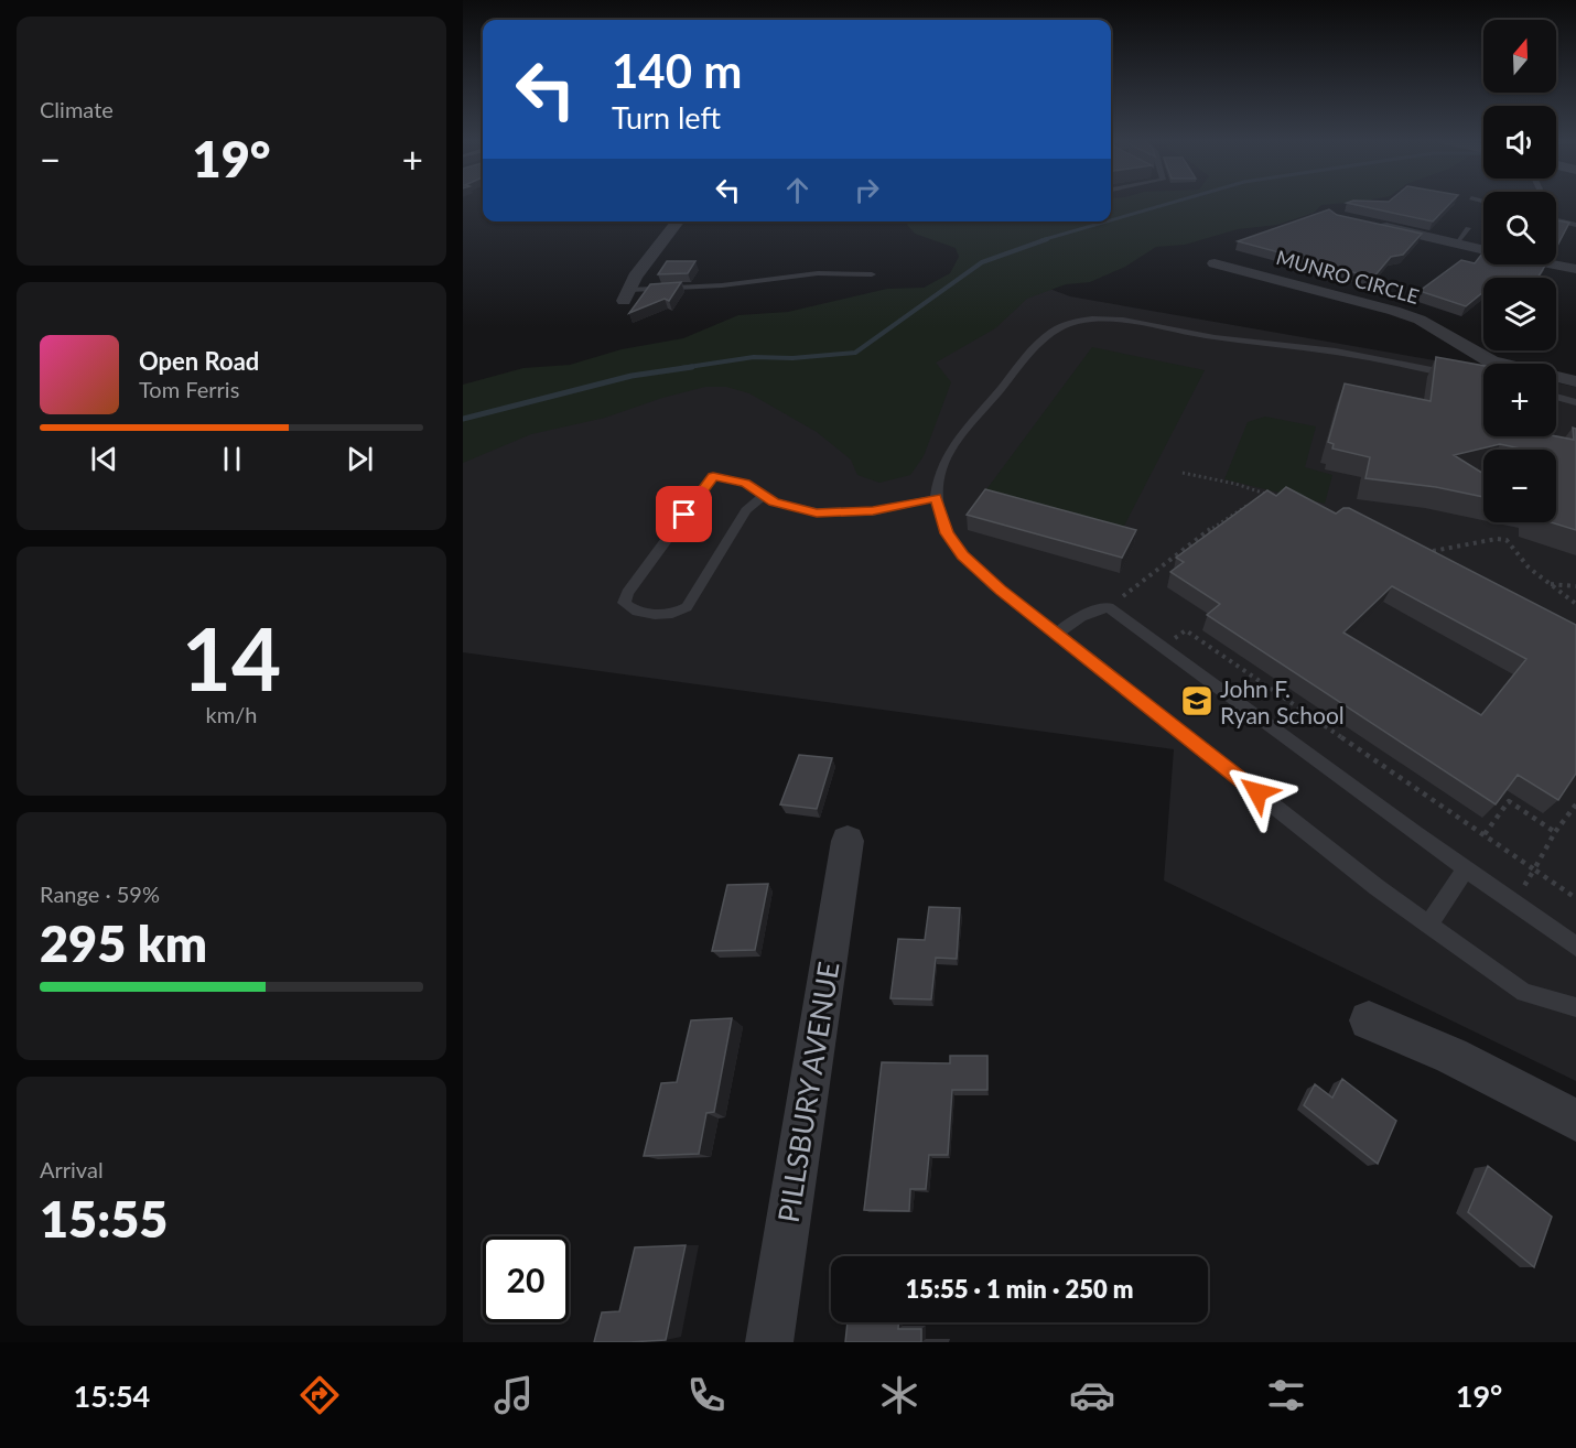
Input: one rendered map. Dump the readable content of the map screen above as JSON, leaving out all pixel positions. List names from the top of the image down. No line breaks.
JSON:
{"streets":{"street":["MUNRO CIRCLE","PILLSBURY AVENUE"]},"places":{"school or university":["John F. Ryan School"]},"north":"top","page":{"tile":["Climate",["14","km/h"],["Range · 59%","295 km"],["Arrival","15:55"]],"map_buttons":["+","−"],"turn":["140 m","Turn left"],"heat":["−","19°","+"],"song":["Open Road","Tom Ferris"],"limit":"20","trip":"15:55 · 1 min · 250 m","tabs":["15:54","19°"]}}
